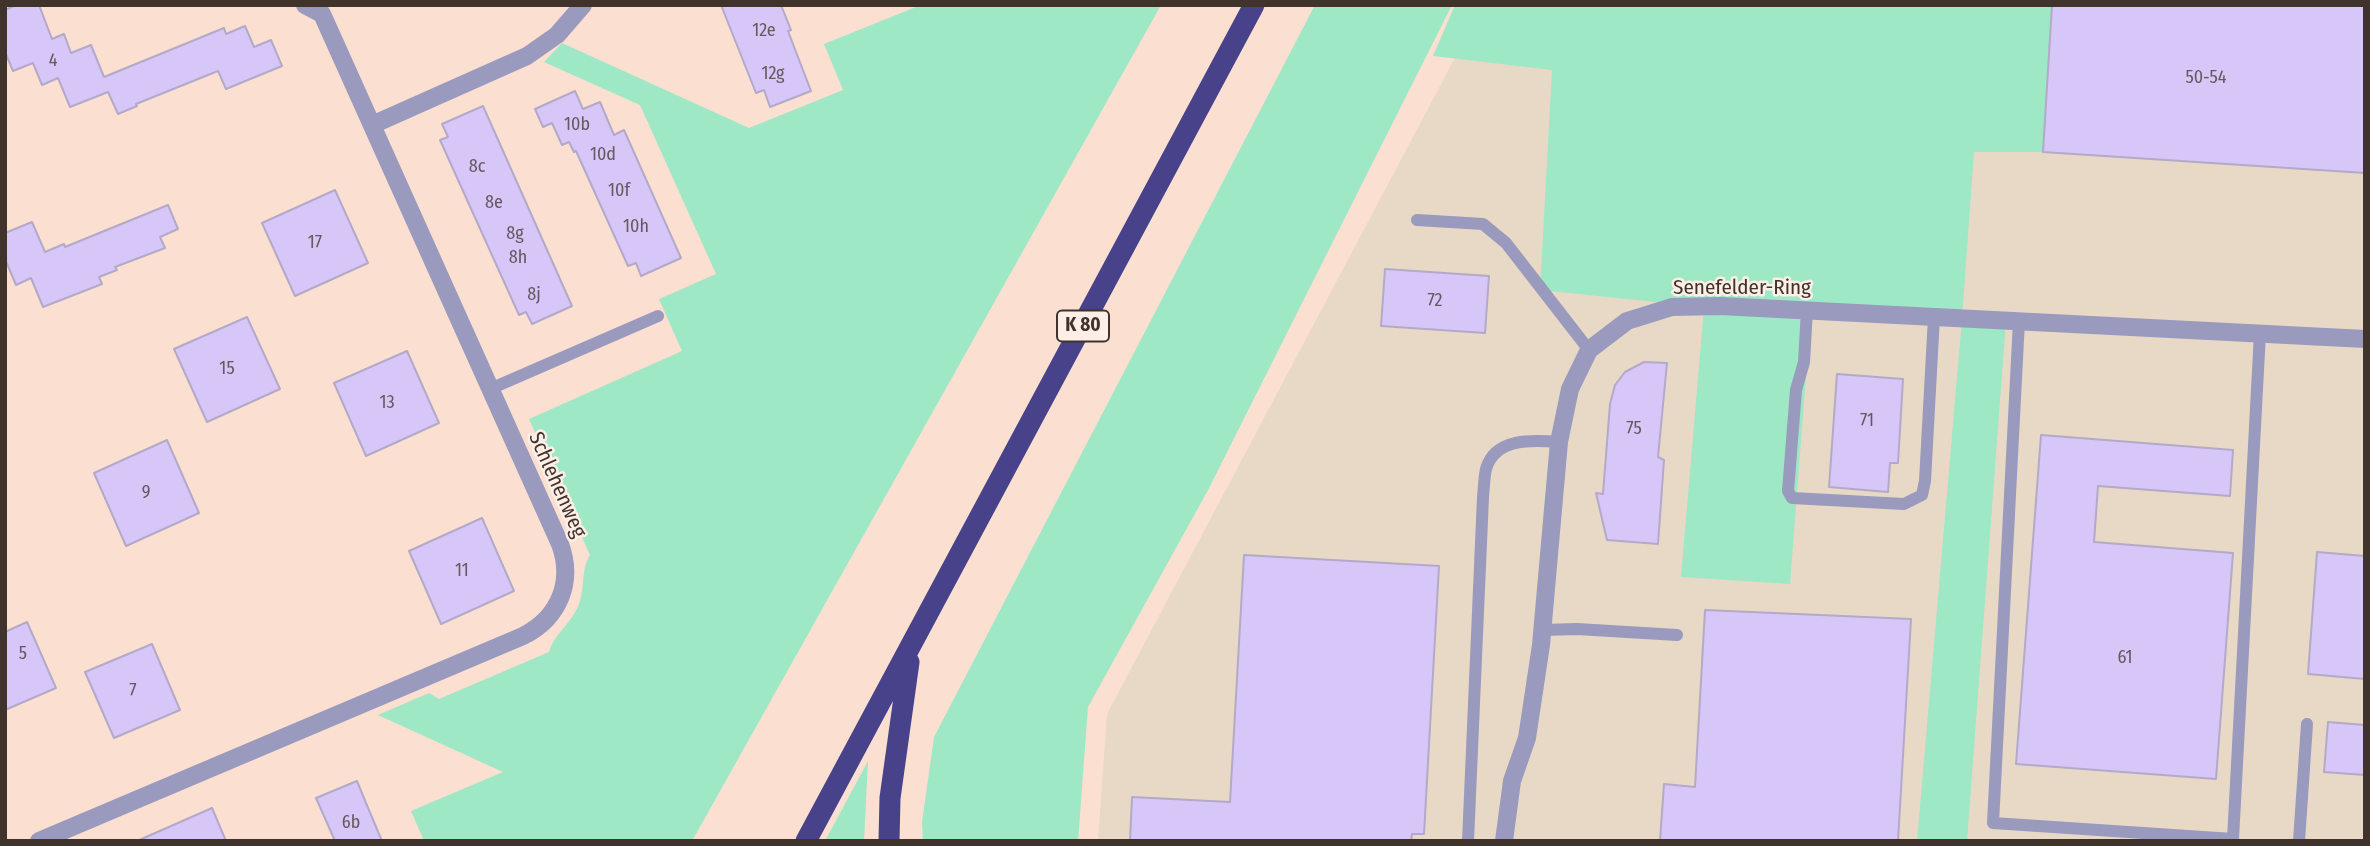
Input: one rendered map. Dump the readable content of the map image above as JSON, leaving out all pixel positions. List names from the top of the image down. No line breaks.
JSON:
{"streets":{"highway":["K 80"],"street":["Senefelder-Ring","Schlehenweg"]},"house_numbers":["12e","4","12g","50-54","10b","10d","8c","10f","8e","10h","8g","17","8h","8j","72","15","13","71","75","9","11","5","61","7","6b"]}
